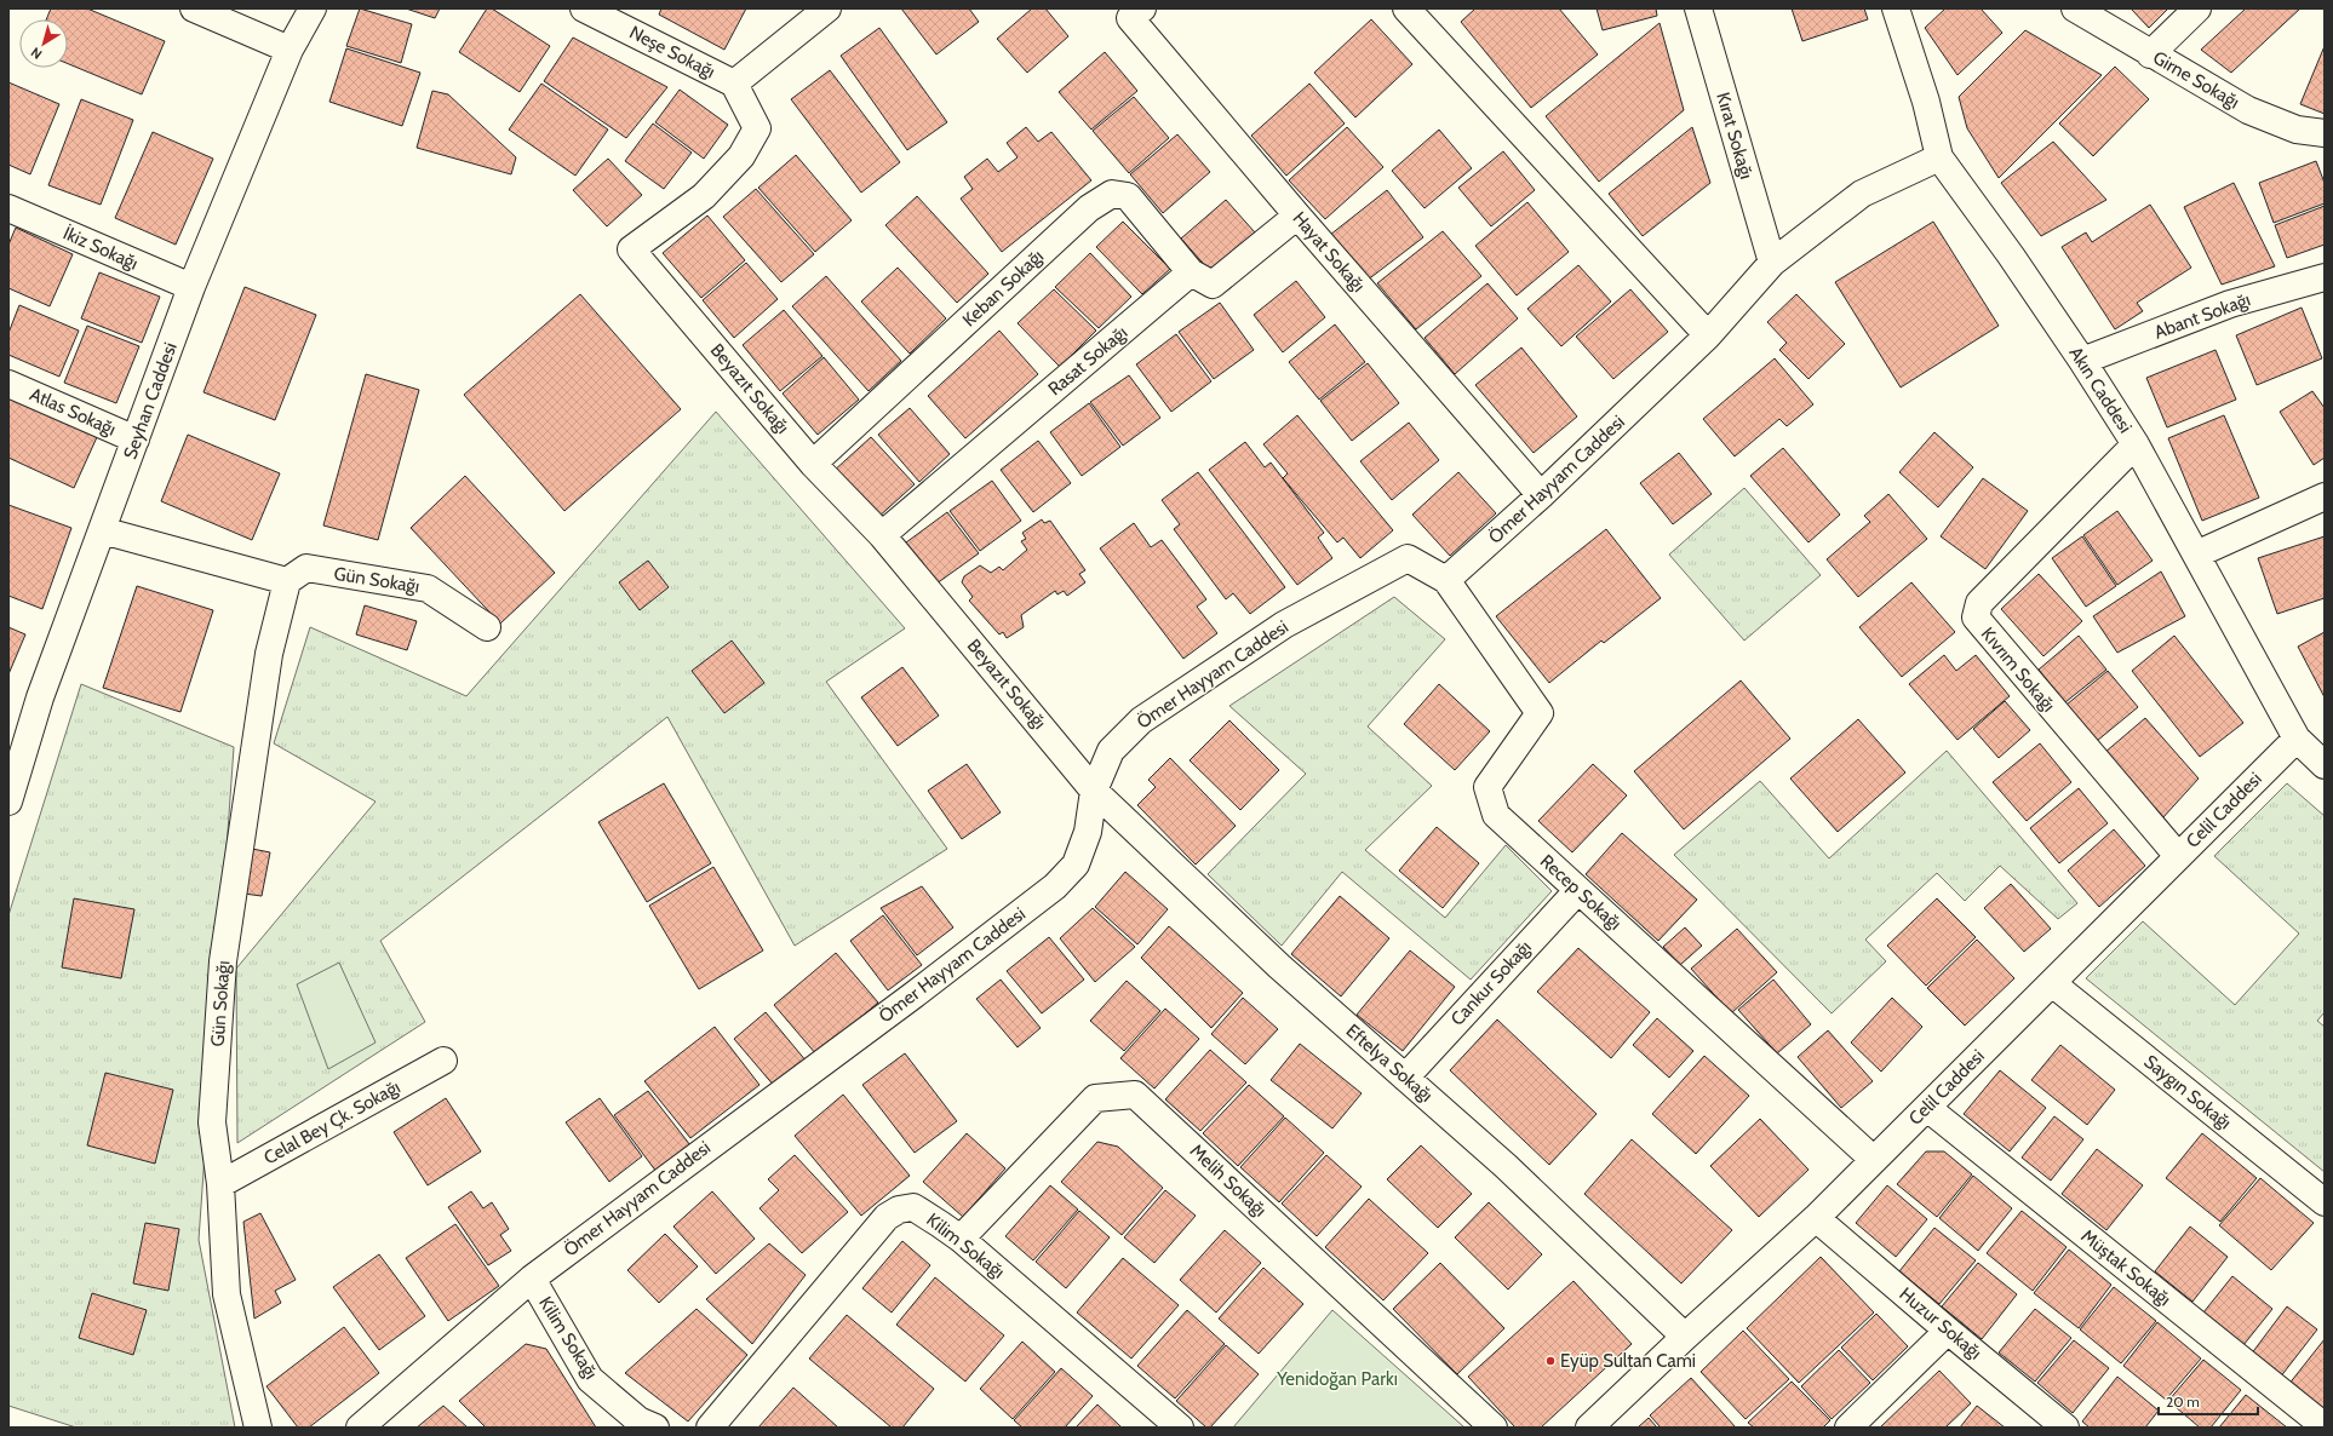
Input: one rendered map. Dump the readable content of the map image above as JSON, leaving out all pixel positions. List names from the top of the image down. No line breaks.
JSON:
{"streets":{"street":["Neşe Sokağı","Girne Sokağı","Kırat Sokağı","İkiz Sokağı","Hayat Sokağı","Keban Sokağı","Abant Sokağı","Rasat Sokağı","Beyazıt Sokağı","Akın Caddesi","Seyhan Caddesi","Atlas Sokağı","Ömer Hayyam Caddesi","Gün Sokağı","Kıvrım Sokağı","Celil Caddesi","Recep Sokağı","Cankur Sokağı","Eftelya Sokağı","Saygın Sokağı","Celal Bey Çk. Sokağı","Melih Sokağı","Kilim Sokağı","Müştak Sokağı","Huzur Sokağı"]},"crossings":[["Neşe Sokağı","Beyazıt Sokağı"],["Kırat Sokağı","Ömer Hayyam Caddesi"],["İkiz Sokağı","Seyhan Caddesi"],["Hayat Sokağı","Ömer Hayyam Caddesi"],["Keban Sokağı","Rasat Sokağı"],["Keban Sokağı","Beyazıt Sokağı"],["Abant Sokağı","Akın Caddesi"],["Rasat Sokağı","Beyazıt Sokağı"],["Beyazıt Sokağı","Ömer Hayyam Caddesi"],["Beyazıt Sokağı","Eftelya Sokağı"],["Akın Caddesi","Ömer Hayyam Caddesi"],["Akın Caddesi","Kıvrım Sokağı"],["Akın Caddesi","Celil Caddesi"],["Seyhan Caddesi","Atlas Sokağı"],["Ömer Hayyam Caddesi","Recep Sokağı"],["Ömer Hayyam Caddesi","Eftelya Sokağı"],["Ömer Hayyam Caddesi","Kilim Sokağı"],["Gün Sokağı","Celal Bey Çk. Sokağı"],["Kıvrım Sokağı","Celil Caddesi"],["Celil Caddesi","Recep Sokağı"],["Celil Caddesi","Eftelya Sokağı"],["Celil Caddesi","Saygın Sokağı"],["Celil Caddesi","Müştak Sokağı"],["Celil Caddesi","Huzur Sokağı"],["Recep Sokağı","Cankur Sokağı"],["Cankur Sokağı","Eftelya Sokağı"],["Melih Sokağı","Kilim Sokağı"]],"parks":["Yenidoğan Parkı"],"places":["Eyüp Sultan Cami"],"scale_bar":"20 m","north":"bottom left"}
